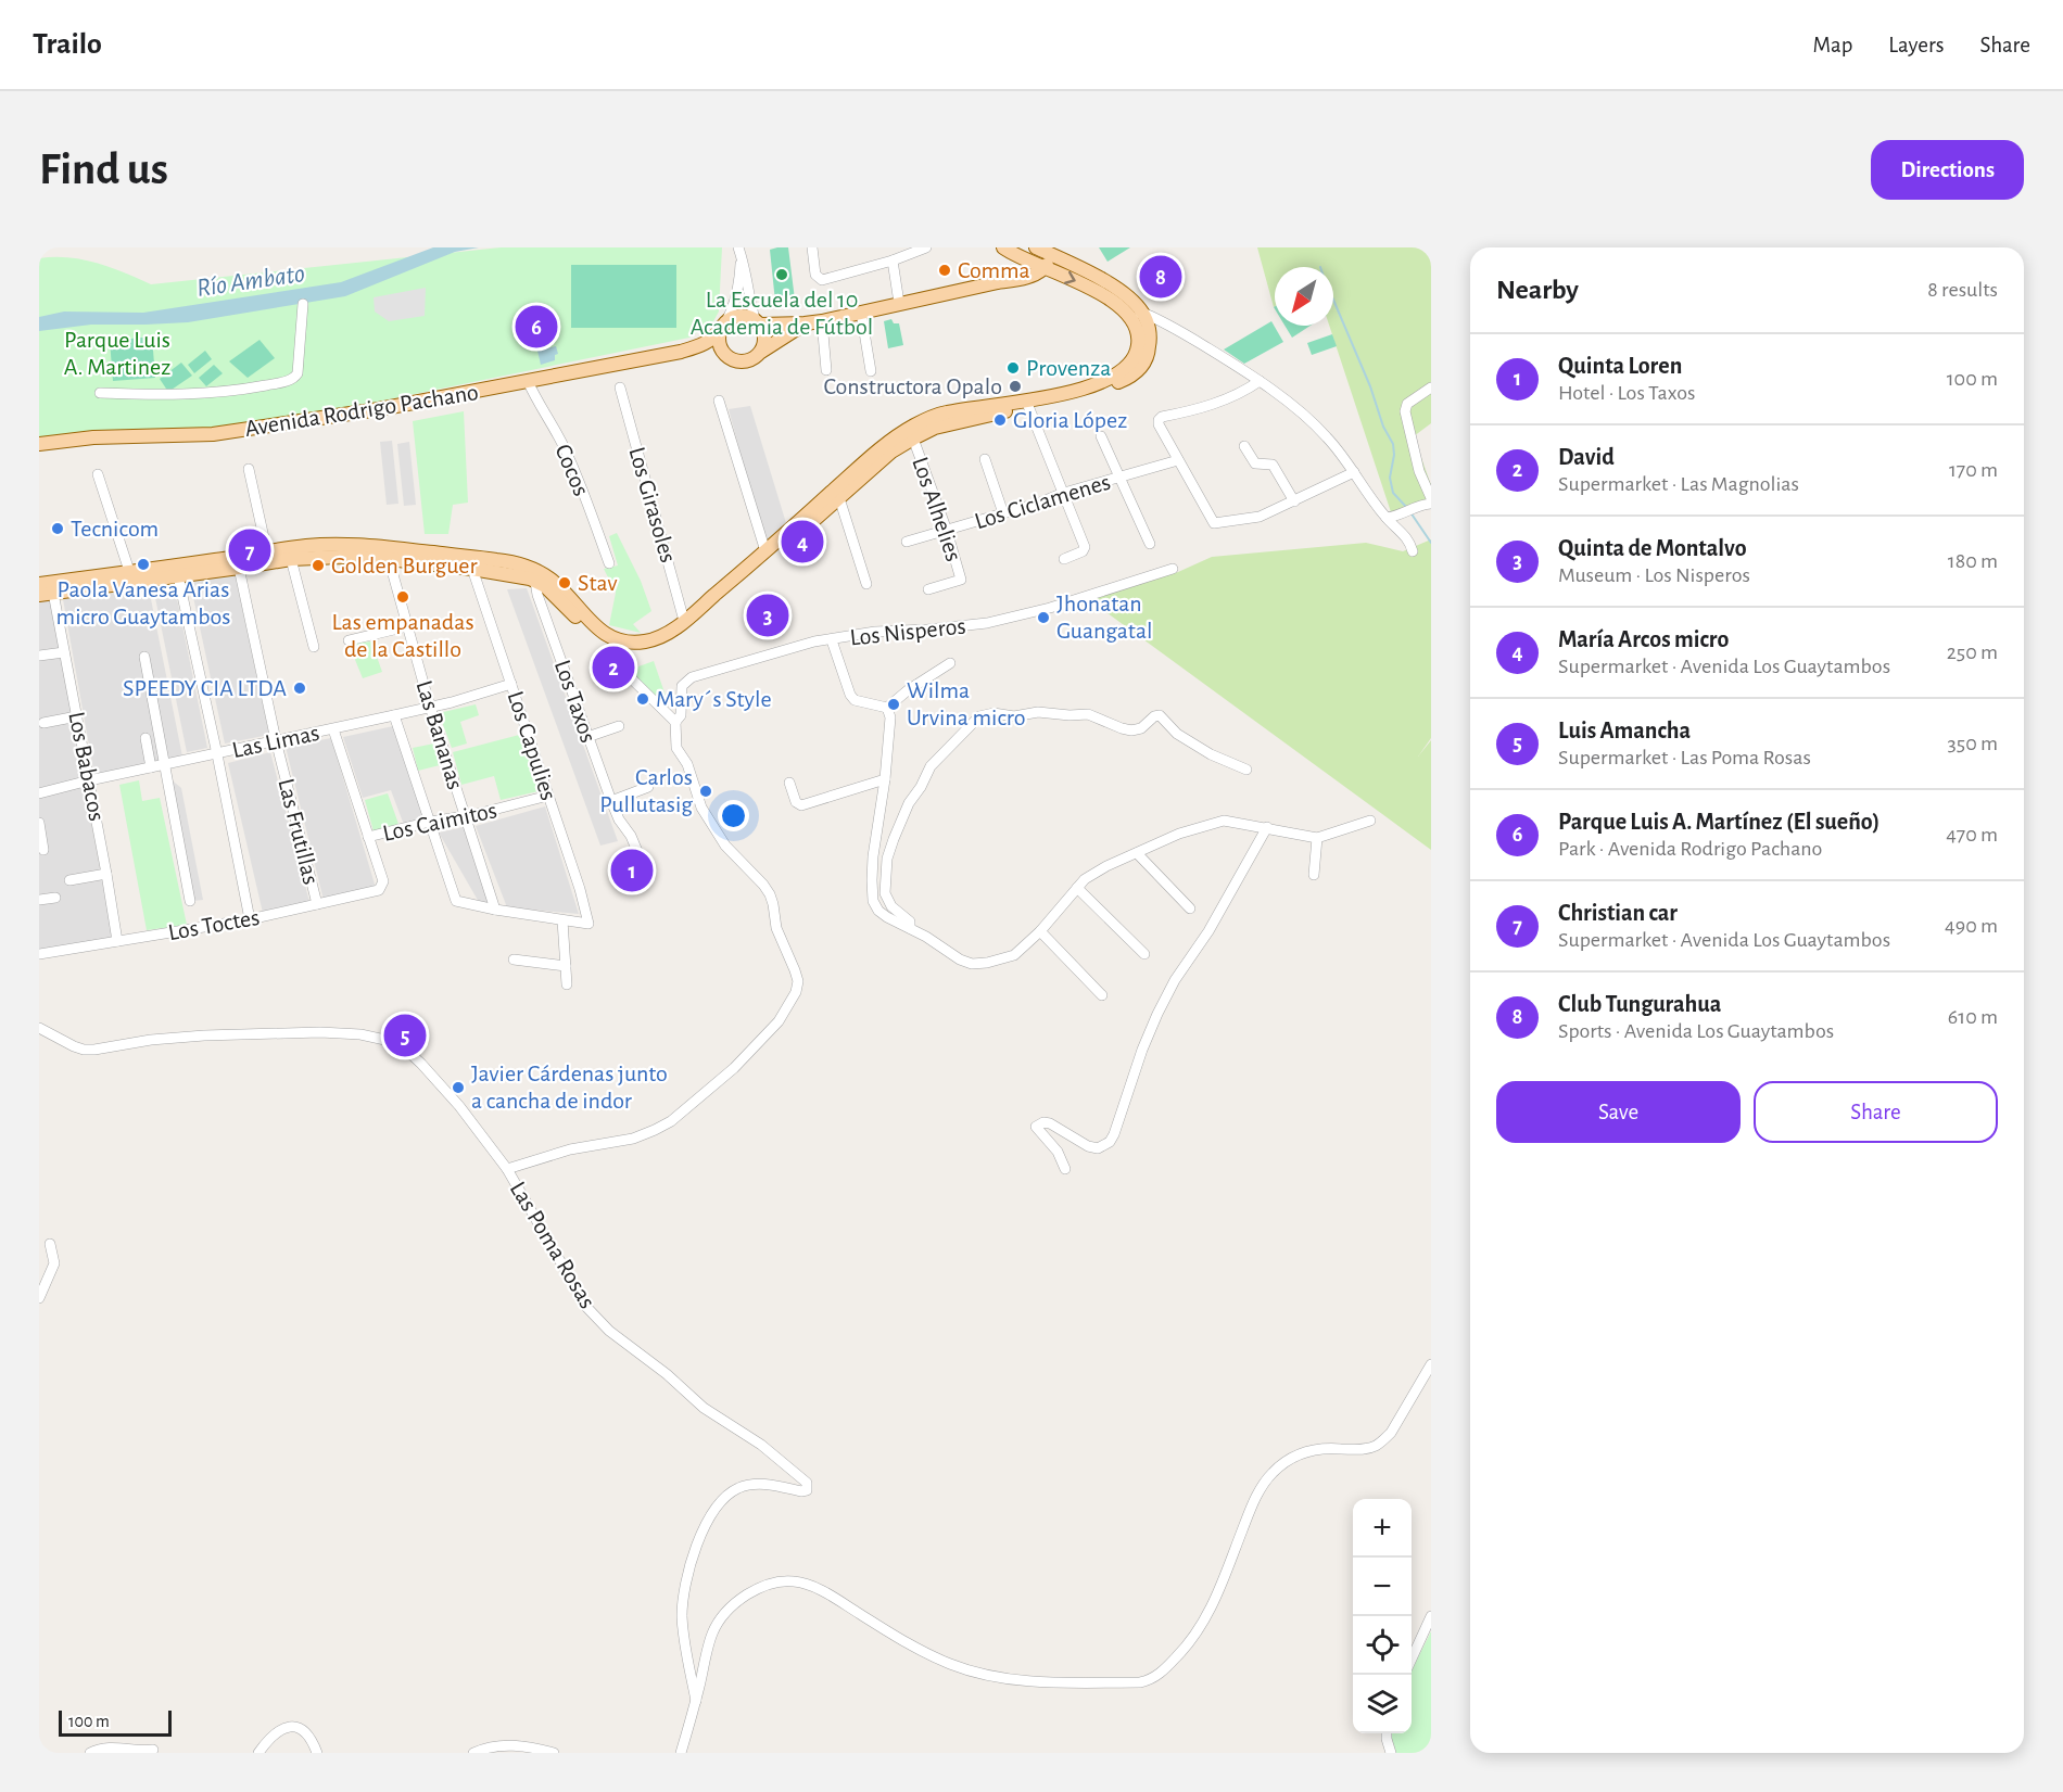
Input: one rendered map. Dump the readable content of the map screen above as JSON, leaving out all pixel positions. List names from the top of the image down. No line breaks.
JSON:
{"streets":{"main road":["Avenida Rodrigo Pachano"],"street":["Cocos","Los Ciclamenes","Los Girasoles","Los Alhelies","Los Nisperos","Los Taxos","Las Bananas","Las Limas","Los Capulies","Los Babacos","Los Caimitos","Las Frutillas","Los Toctes","Las Poma Rosas"]},"crossings":[["Avenida Rodrigo Pachano","Cocos"],["Los Ciclamenes","Los Alhelies"],["Las Bananas","Las Limas"],["Las Bananas","Los Caimitos"],["Las Limas","Los Capulies"],["Las Limas","Los Babacos"],["Las Limas","Las Frutillas"],["Los Capulies","Los Caimitos"],["Los Babacos","Los Toctes"],["Los Caimitos","Los Toctes"],["Las Frutillas","Los Toctes"]],"water":["Río Ambato"],"parks":["Parque Luis A. Martinez"],"places":["Comma","La Escuela del 10 Academia de Fútbol","Provenza","Constructora Opalo","Gloria López","Tecnicom","Paola Vanesa Arias micro Guaytambos","Golden Burguer","Stav","Las empanadas de la Castillo","Jhonatan Guangatal","SPEEDY CIA LTDA","Mary´s Style","Wilma Urvina micro","Carlos Pullutasig","Javier Cárdenas junto a cancha de indor"],"scale_bar":"100 m","north":"bottom left","page":{"header":"Trailo","nav":["Map","Layers","Share"],"buttons":["Directions",["Save","Share"]],"title":"Find us","heading":["Nearby","8 results"],"pins":["8","6","4","7","3","2","1","5"],"list":[{"mark":"1","name":"Quinta Loren","note":"Hotel · Los Taxos","value":"100 m"},{"mark":"2","name":"David","note":"Supermarket · Las Magnolias","value":"170 m"},{"mark":"3","name":"Quinta de Montalvo","note":"Museum · Los Nisperos","value":"180 m"},{"mark":"4","name":"María Arcos micro","note":"Supermarket · Avenida Los Guaytambos","value":"250 m"},{"mark":"5","name":"Luis Amancha","note":"Supermarket · Las Poma Rosas","value":"350 m"},{"mark":"6","name":"Parque Luis A. Martínez (El sueño)","note":"Park · Avenida Rodrigo Pachano","value":"470 m"},{"mark":"7","name":"Christian car","note":"Supermarket · Avenida Los Guaytambos","value":"490 m"},{"mark":"8","name":"Club Tungurahua","note":"Sports · Avenida Los Guaytambos","value":"610 m"}],"map_buttons":["+","−"],"scale":"100 m"}}
